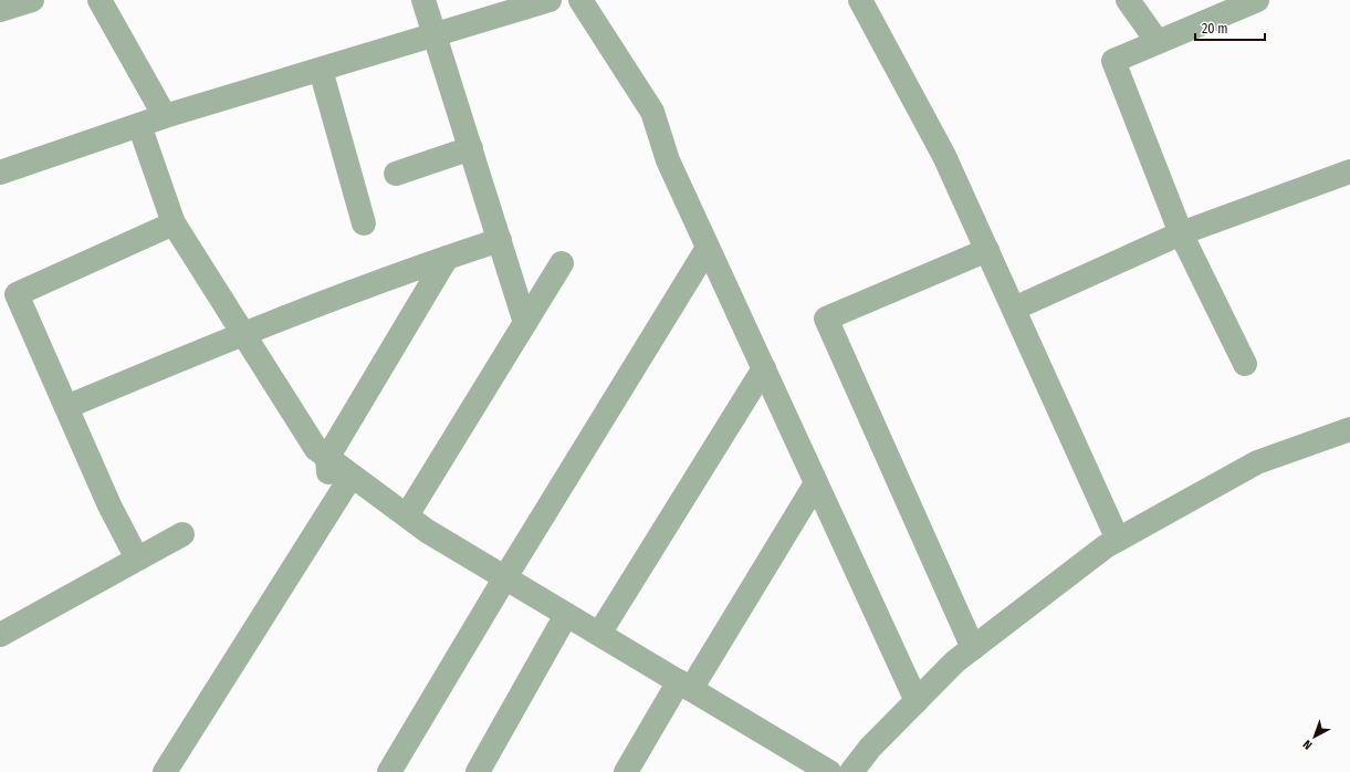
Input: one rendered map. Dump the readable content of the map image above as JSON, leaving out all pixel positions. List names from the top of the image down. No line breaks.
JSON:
{"scale_bar":"20 m","north":"bottom left"}
